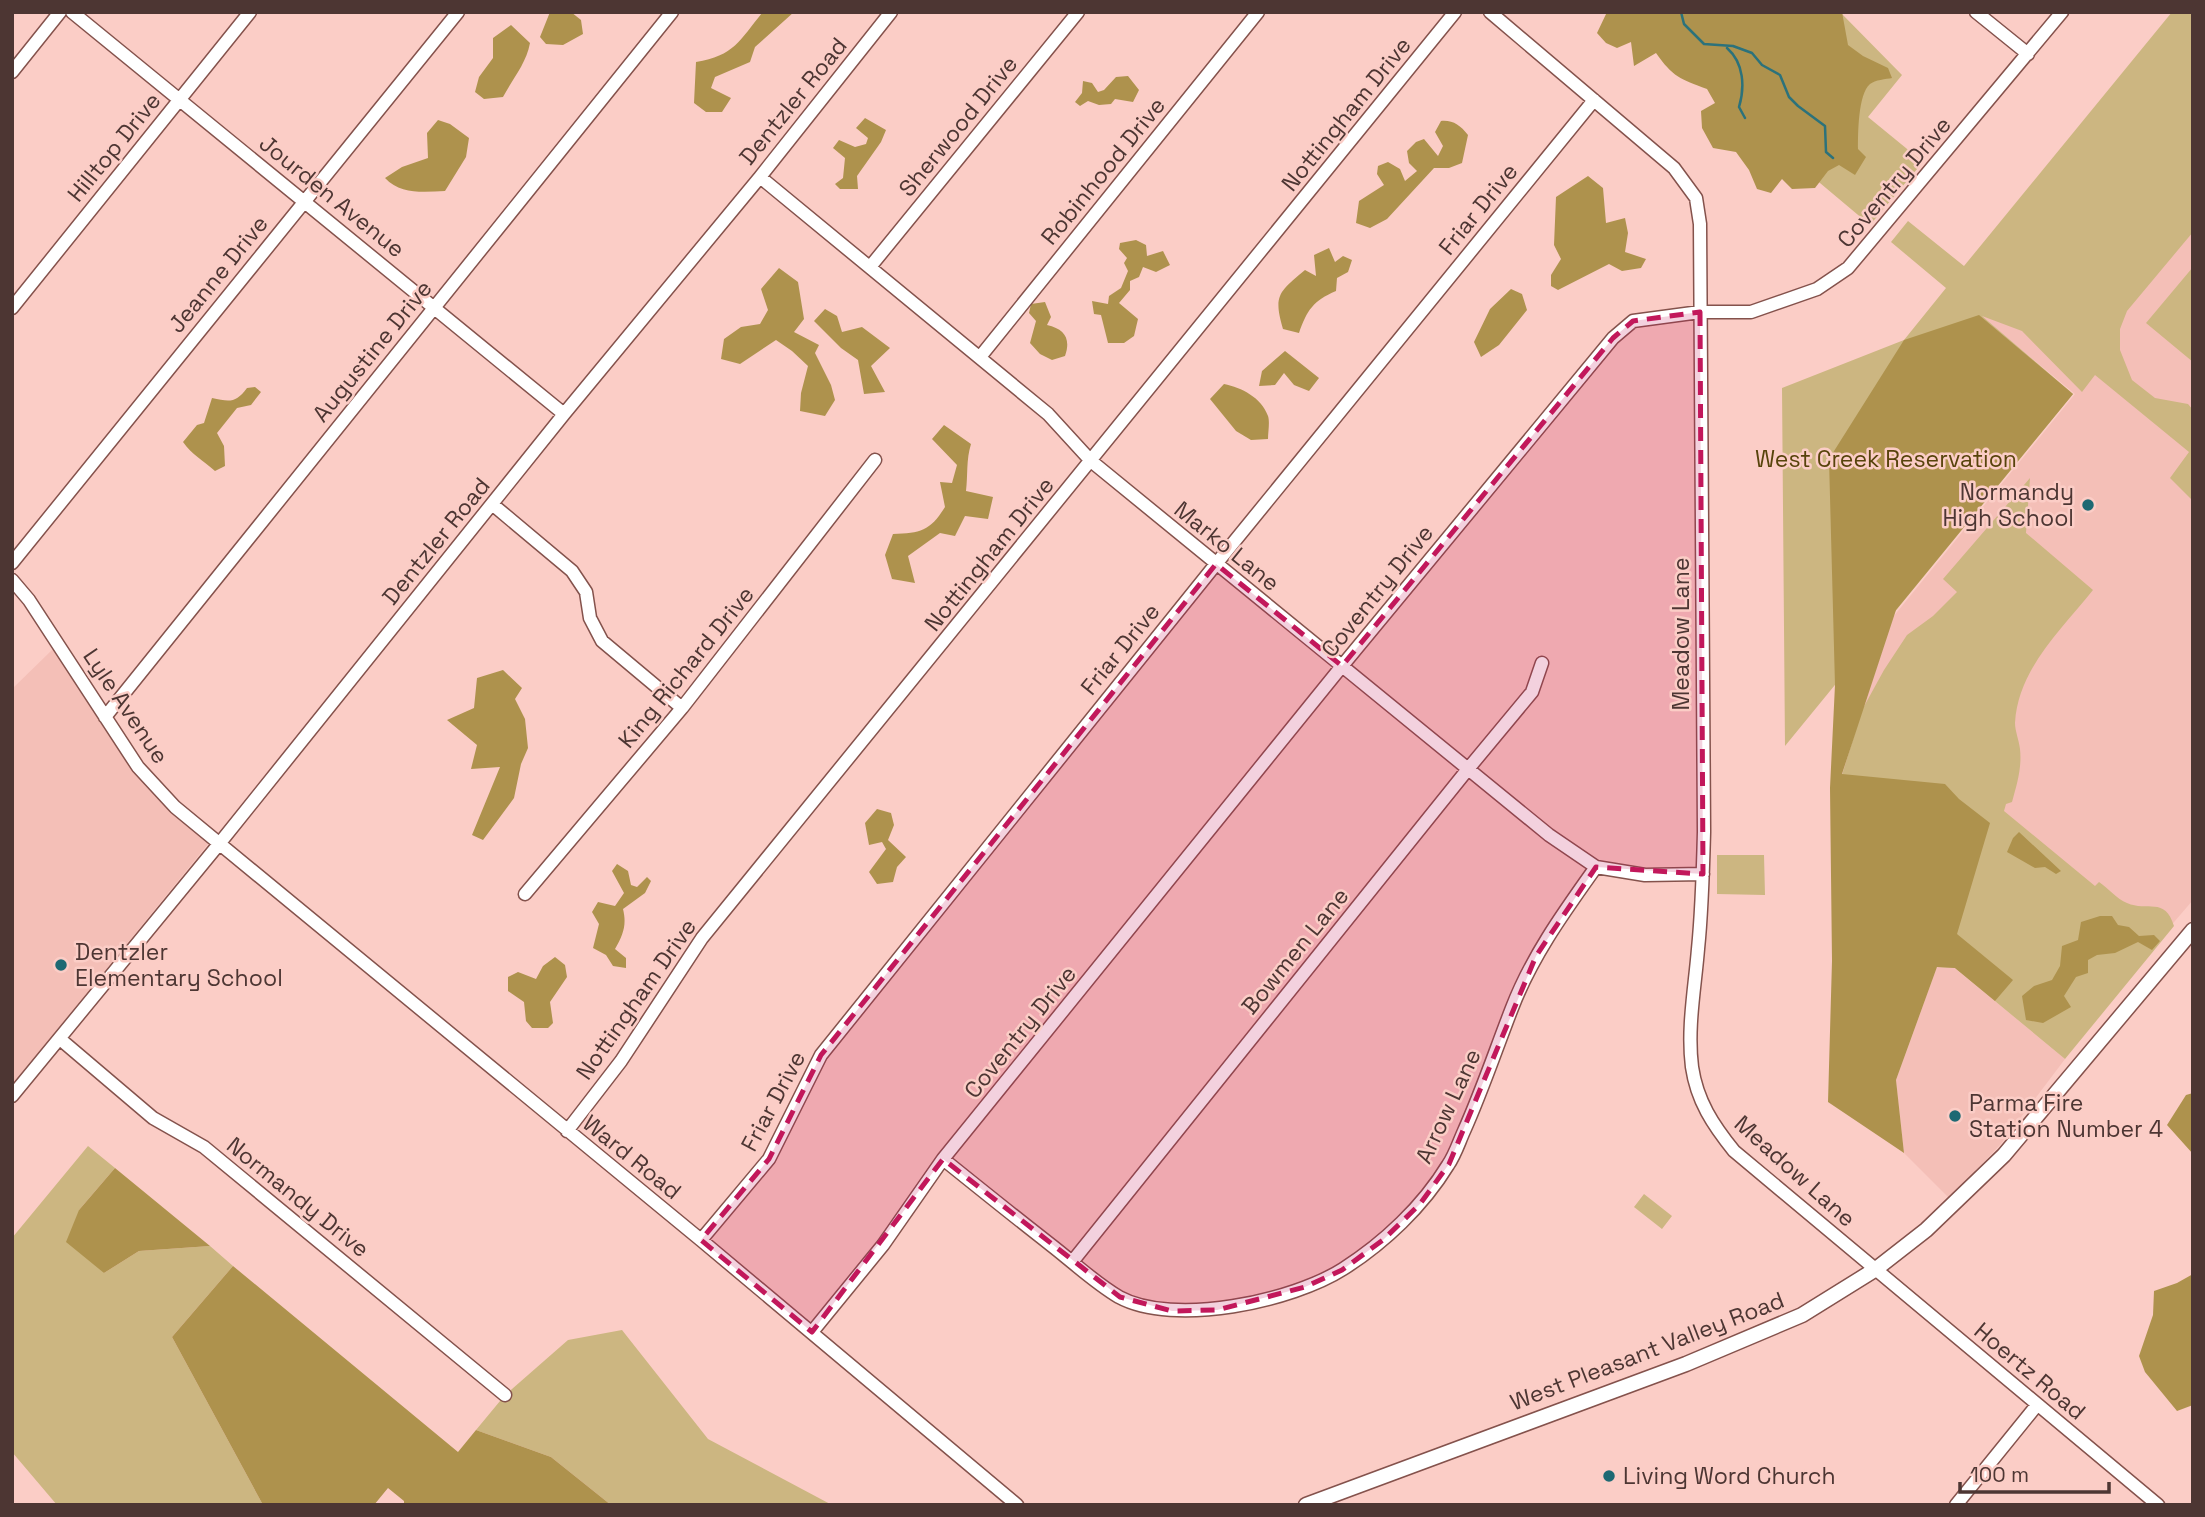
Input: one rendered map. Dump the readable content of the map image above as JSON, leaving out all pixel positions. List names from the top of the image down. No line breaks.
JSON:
{"streets":{"main road":["West Pleasant Valley Road"],"street":["Dentzler Road","Nottingham Drive","Sherwood Drive","Hilltop Drive","Robinhood Drive","Coventry Drive","Jourden Avenue","Friar Drive","Jeanne Drive","Augustine Drive","Marko Lane","Meadow Lane","King Richard Drive","Lyle Avenue","Bowmen Lane","Arrow Lane","Ward Road","Normandy Drive","Hoertz Road"]},"crossings":[["Dentzler Road","Jourden Avenue"],["Dentzler Road","Marko Lane"],["Dentzler Road","Lyle Avenue"],["Dentzler Road","Ward Road"],["Dentzler Road","Normandy Drive"],["Nottingham Drive","Marko Lane"],["Nottingham Drive","Ward Road"],["Sherwood Drive","Marko Lane"],["Hilltop Drive","Jourden Avenue"],["Robinhood Drive","Marko Lane"],["Coventry Drive","Marko Lane"],["Coventry Drive","Meadow Lane"],["Coventry Drive","Arrow Lane"],["Coventry Drive","Ward Road"],["Jourden Avenue","Jeanne Drive"],["Jourden Avenue","Augustine Drive"],["Friar Drive","Marko Lane"],["Friar Drive","Meadow Lane"],["Friar Drive","Ward Road"],["Augustine Drive","Lyle Avenue"],["Marko Lane","Meadow Lane"],["Marko Lane","Bowmen Lane"],["Marko Lane","Arrow Lane"],["Meadow Lane","West Pleasant Valley Road"],["Meadow Lane","Hoertz Road"],["Lyle Avenue","Ward Road"],["Bowmen Lane","Arrow Lane"],["West Pleasant Valley Road","Hoertz Road"]],"parks":["West Creek Reservation"],"places":["Normandy High School","Dentzler Elementary School","Parma Fire Station Number 4","Living Word Church"],"scale_bar":"100 m"}
